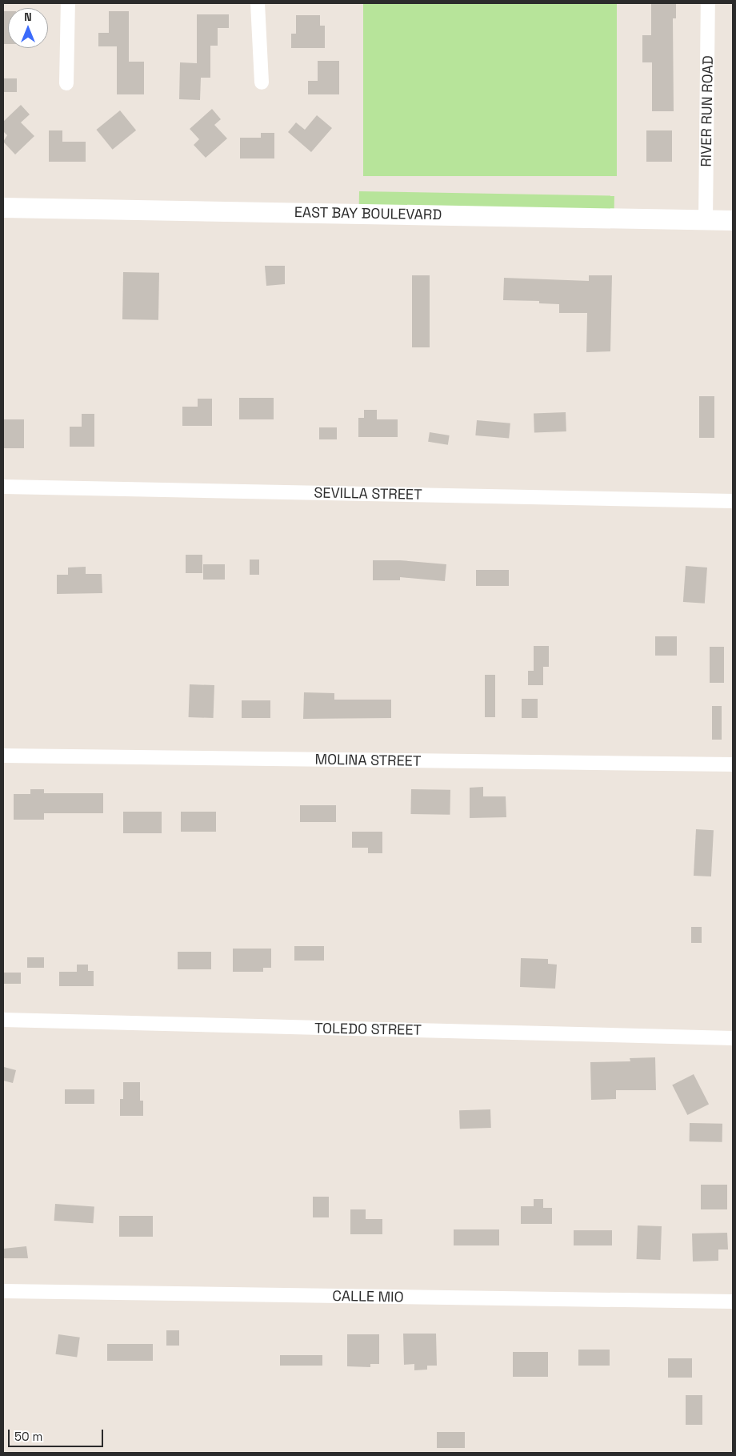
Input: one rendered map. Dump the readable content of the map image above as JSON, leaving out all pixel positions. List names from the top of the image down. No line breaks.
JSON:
{"streets":{"main road":["EAST BAY BOULEVARD"],"street":["RIVER RUN ROAD","SEVILLA STREET","MOLINA STREET","TOLEDO STREET","CALLE MIO"]},"crossings":[["RIVER RUN ROAD","EAST BAY BOULEVARD"]],"scale_bar":"50 m","north":"top"}
